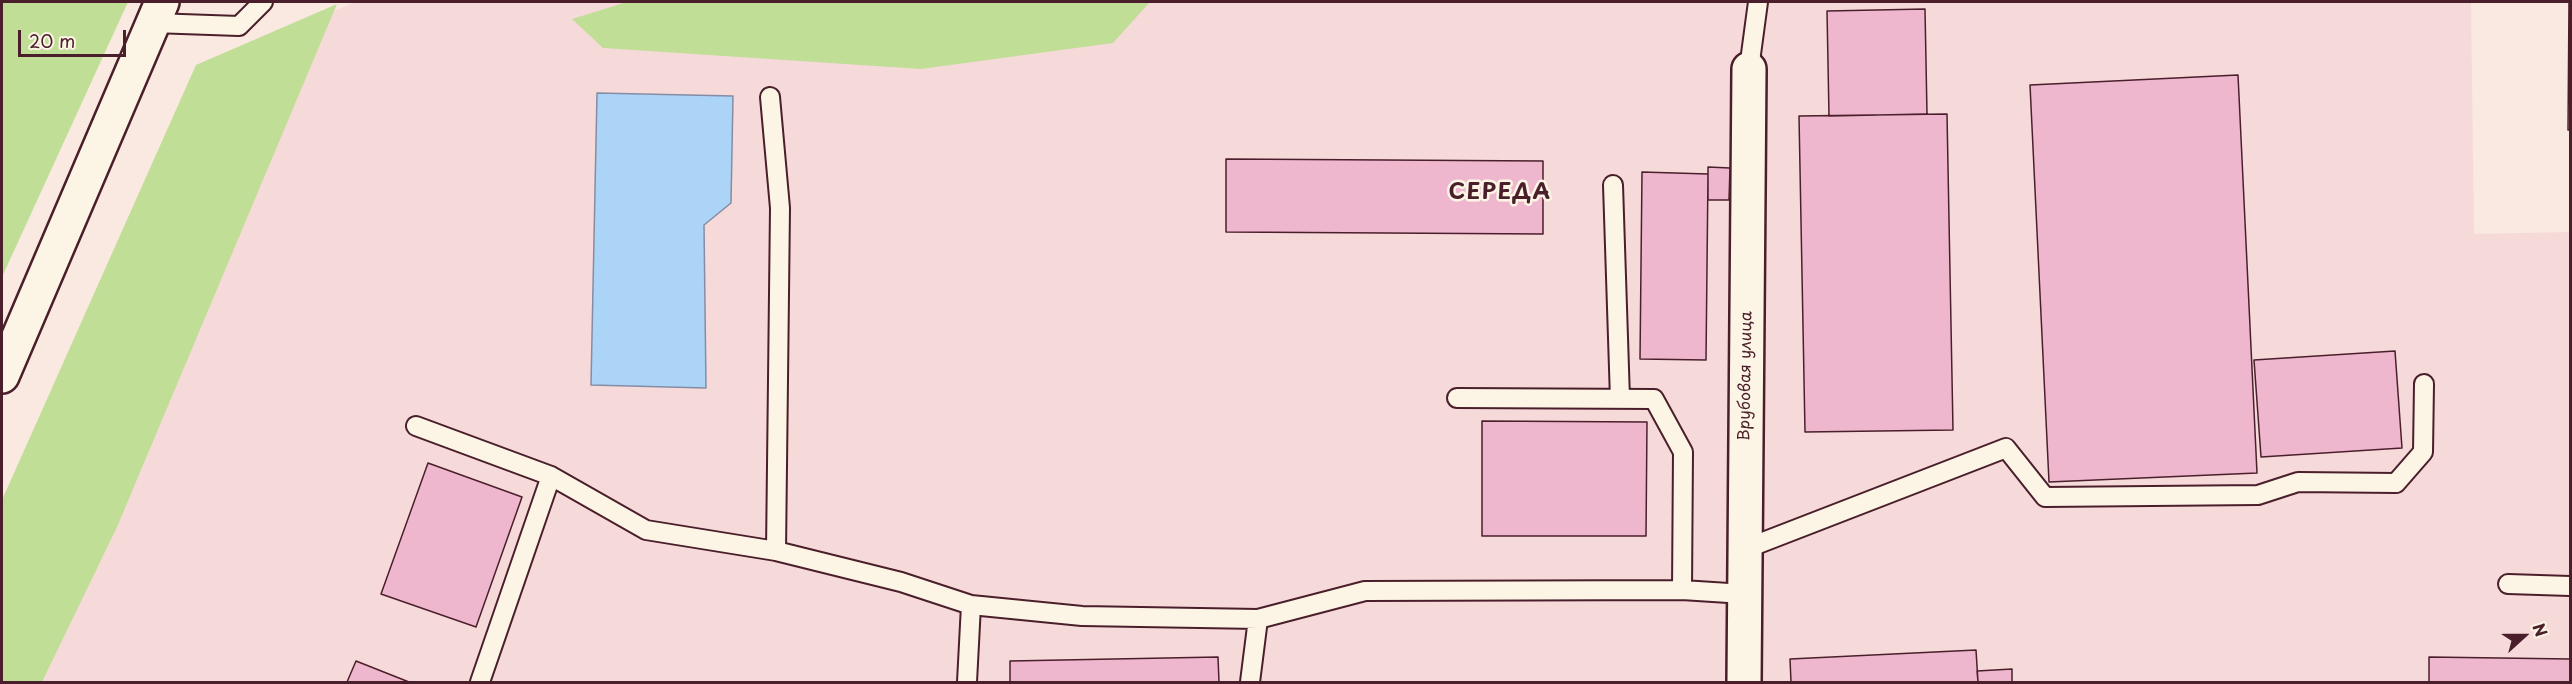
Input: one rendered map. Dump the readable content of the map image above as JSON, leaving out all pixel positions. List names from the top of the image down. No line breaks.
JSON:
{"streets":{"street":["Врубовая улица"]},"districts":["СЕРЕДА"],"scale_bar":"20 m","north":"right"}
